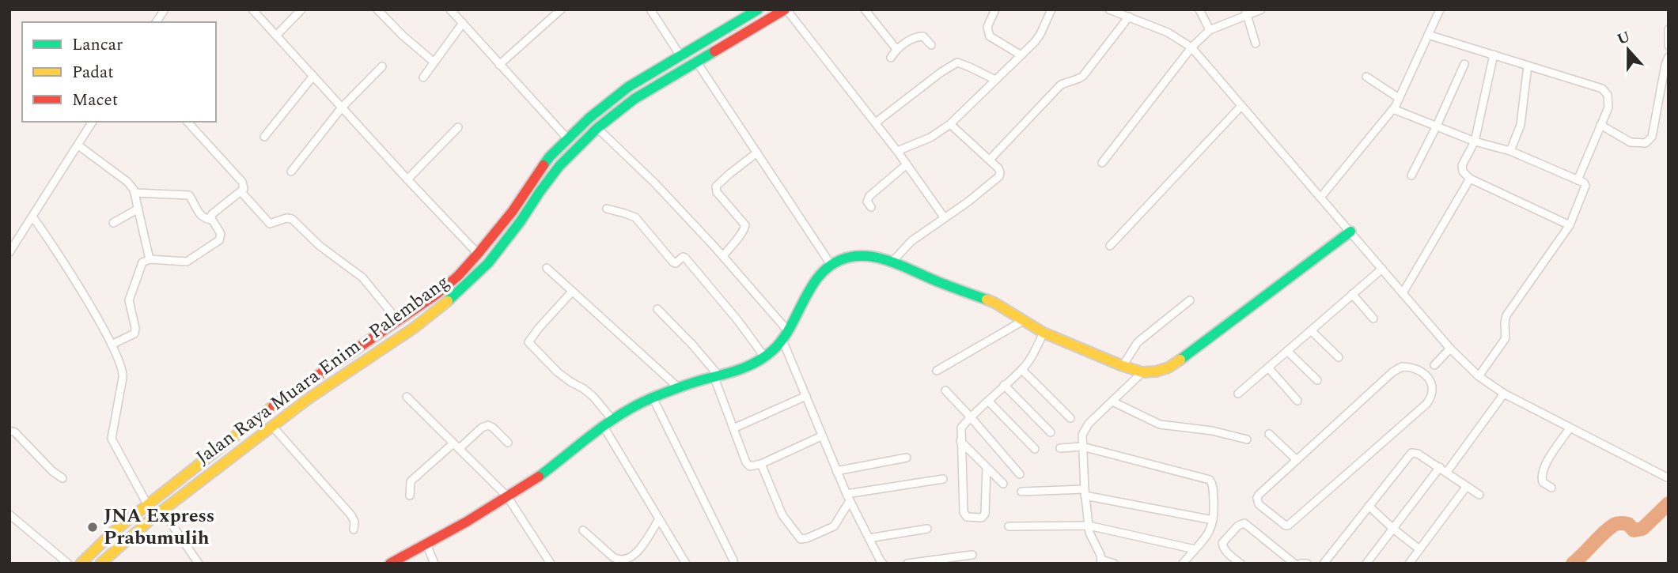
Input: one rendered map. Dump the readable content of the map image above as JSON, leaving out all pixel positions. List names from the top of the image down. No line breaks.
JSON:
{"streets":{"main road":["Jalan Raya Muara Enim - Palembang"]},"places":["JNA Express Prabumulih"],"legend":["Lancar","Padat","Macet"],"north":"top"}
